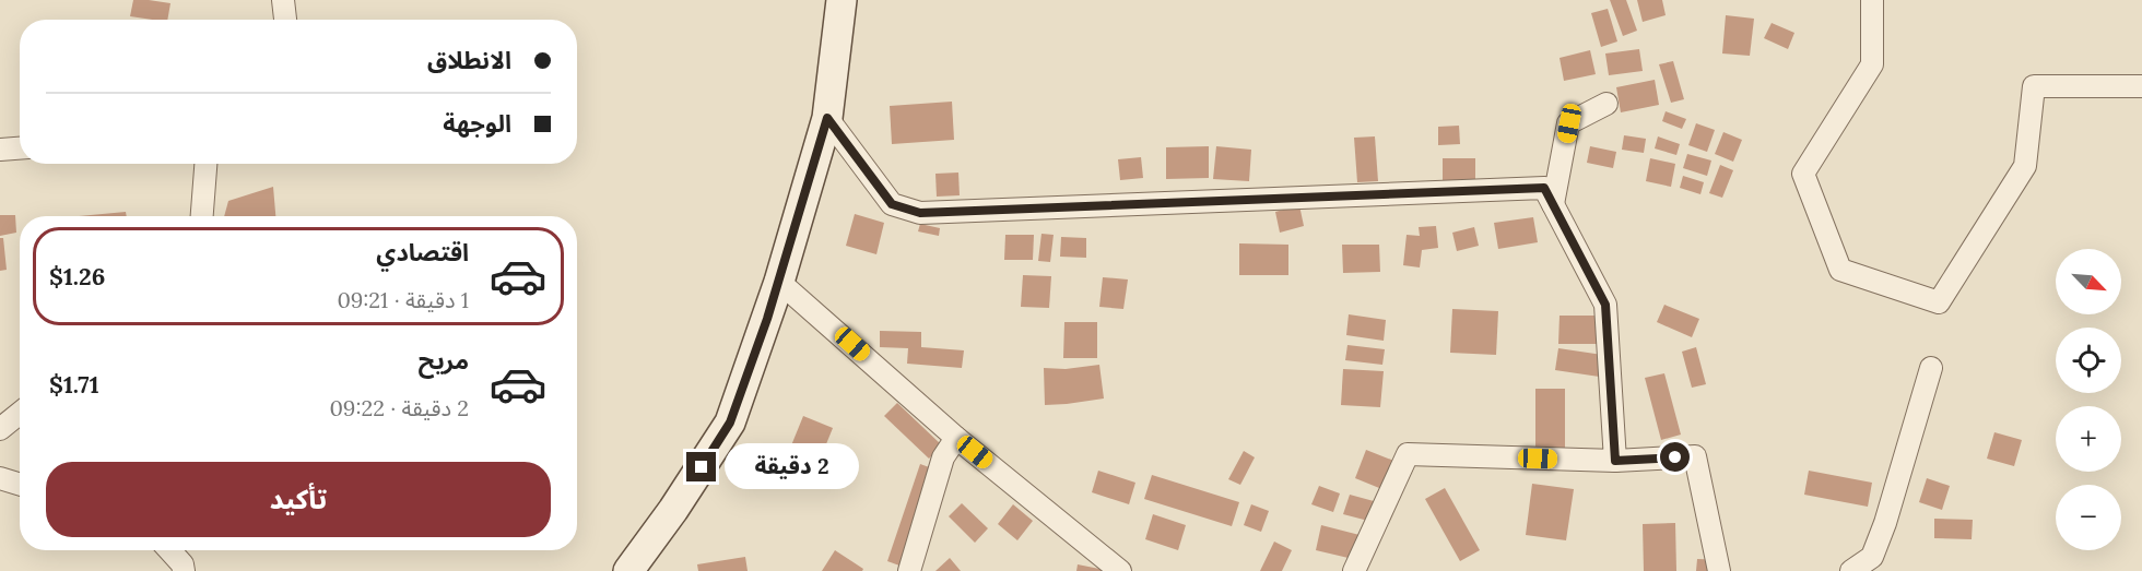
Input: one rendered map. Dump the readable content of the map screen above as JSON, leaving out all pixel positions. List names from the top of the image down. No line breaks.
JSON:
{"north":"bottom right","page":{"banner":["الانطلاق","الوجهة"],"list":[{"name":"اقتصادي","note":"1 دقيقة · 09:21","value":"$1.26"},{"name":"مريح","note":"2 دقيقة · 09:22","value":"$1.71"}],"map_buttons":["+","−"],"bubble":"2 دقيقة","buttons":"تأكيد"}}
